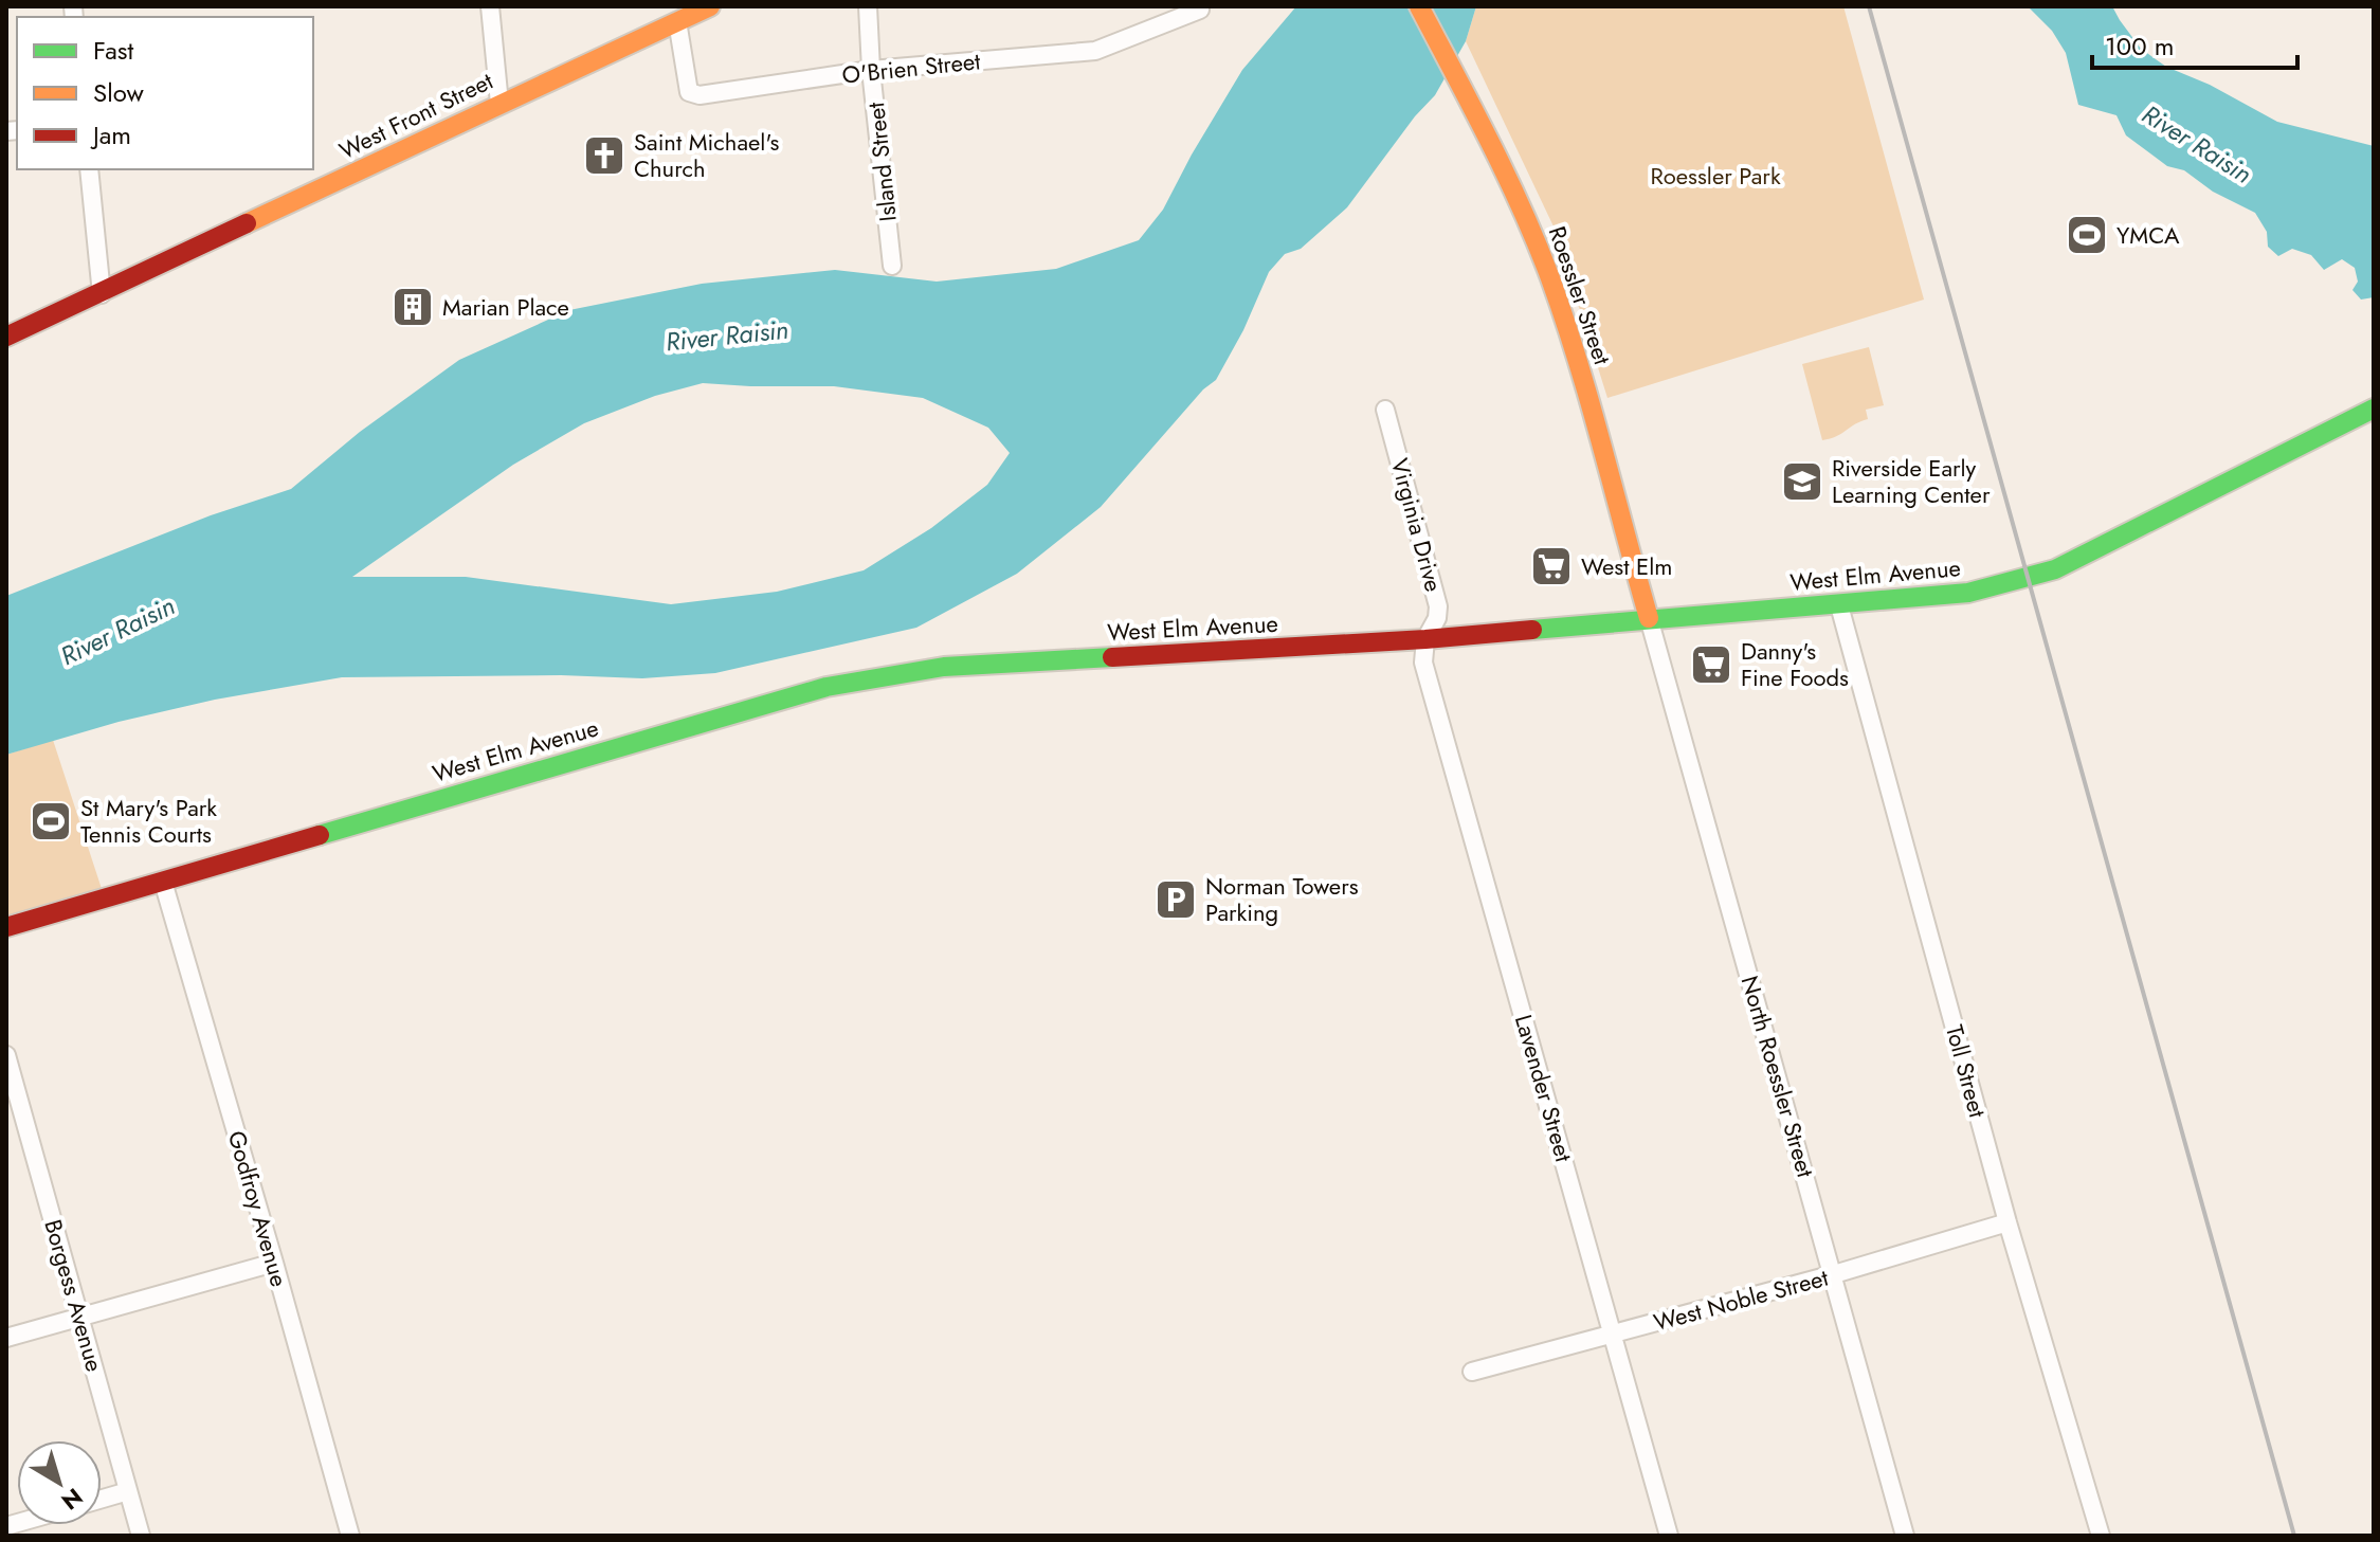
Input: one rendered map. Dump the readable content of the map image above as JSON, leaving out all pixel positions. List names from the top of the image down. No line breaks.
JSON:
{"streets":{"street":["O'Brien Street","West Front Street","Island Street","Roessler Street","Virginia Drive","West Elm Avenue","Toll Street","North Roessler Street","Lavender Street","Godfroy Avenue","Borgess Avenue","West Noble Street"]},"crossings":[["O'Brien Street","West Front Street"],["O'Brien Street","Island Street"],["Roessler Street","West Elm Avenue"],["Roessler Street","North Roessler Street"],["Virginia Drive","West Elm Avenue"],["Virginia Drive","Lavender Street"],["West Elm Avenue","Toll Street"],["West Elm Avenue","North Roessler Street"],["West Elm Avenue","Lavender Street"],["West Elm Avenue","Godfroy Avenue"],["Toll Street","West Noble Street"],["North Roessler Street","West Noble Street"],["Lavender Street","West Noble Street"]],"water":["River Raisin"],"parks":["Roessler Park"],"places":{"church":["Saint Michael's Church"],"sports":["YMCA","St Mary's Park Tennis Courts"],"building":["Marian Place"],"school or university":["Riverside Early Learning Center"],"supermarket":["West Elm","Danny's Fine Foods"],"parking":["Norman Towers Parking"]},"legend":["Fast","Slow","Jam"],"scale_bar":"100 m","north":"bottom right"}
